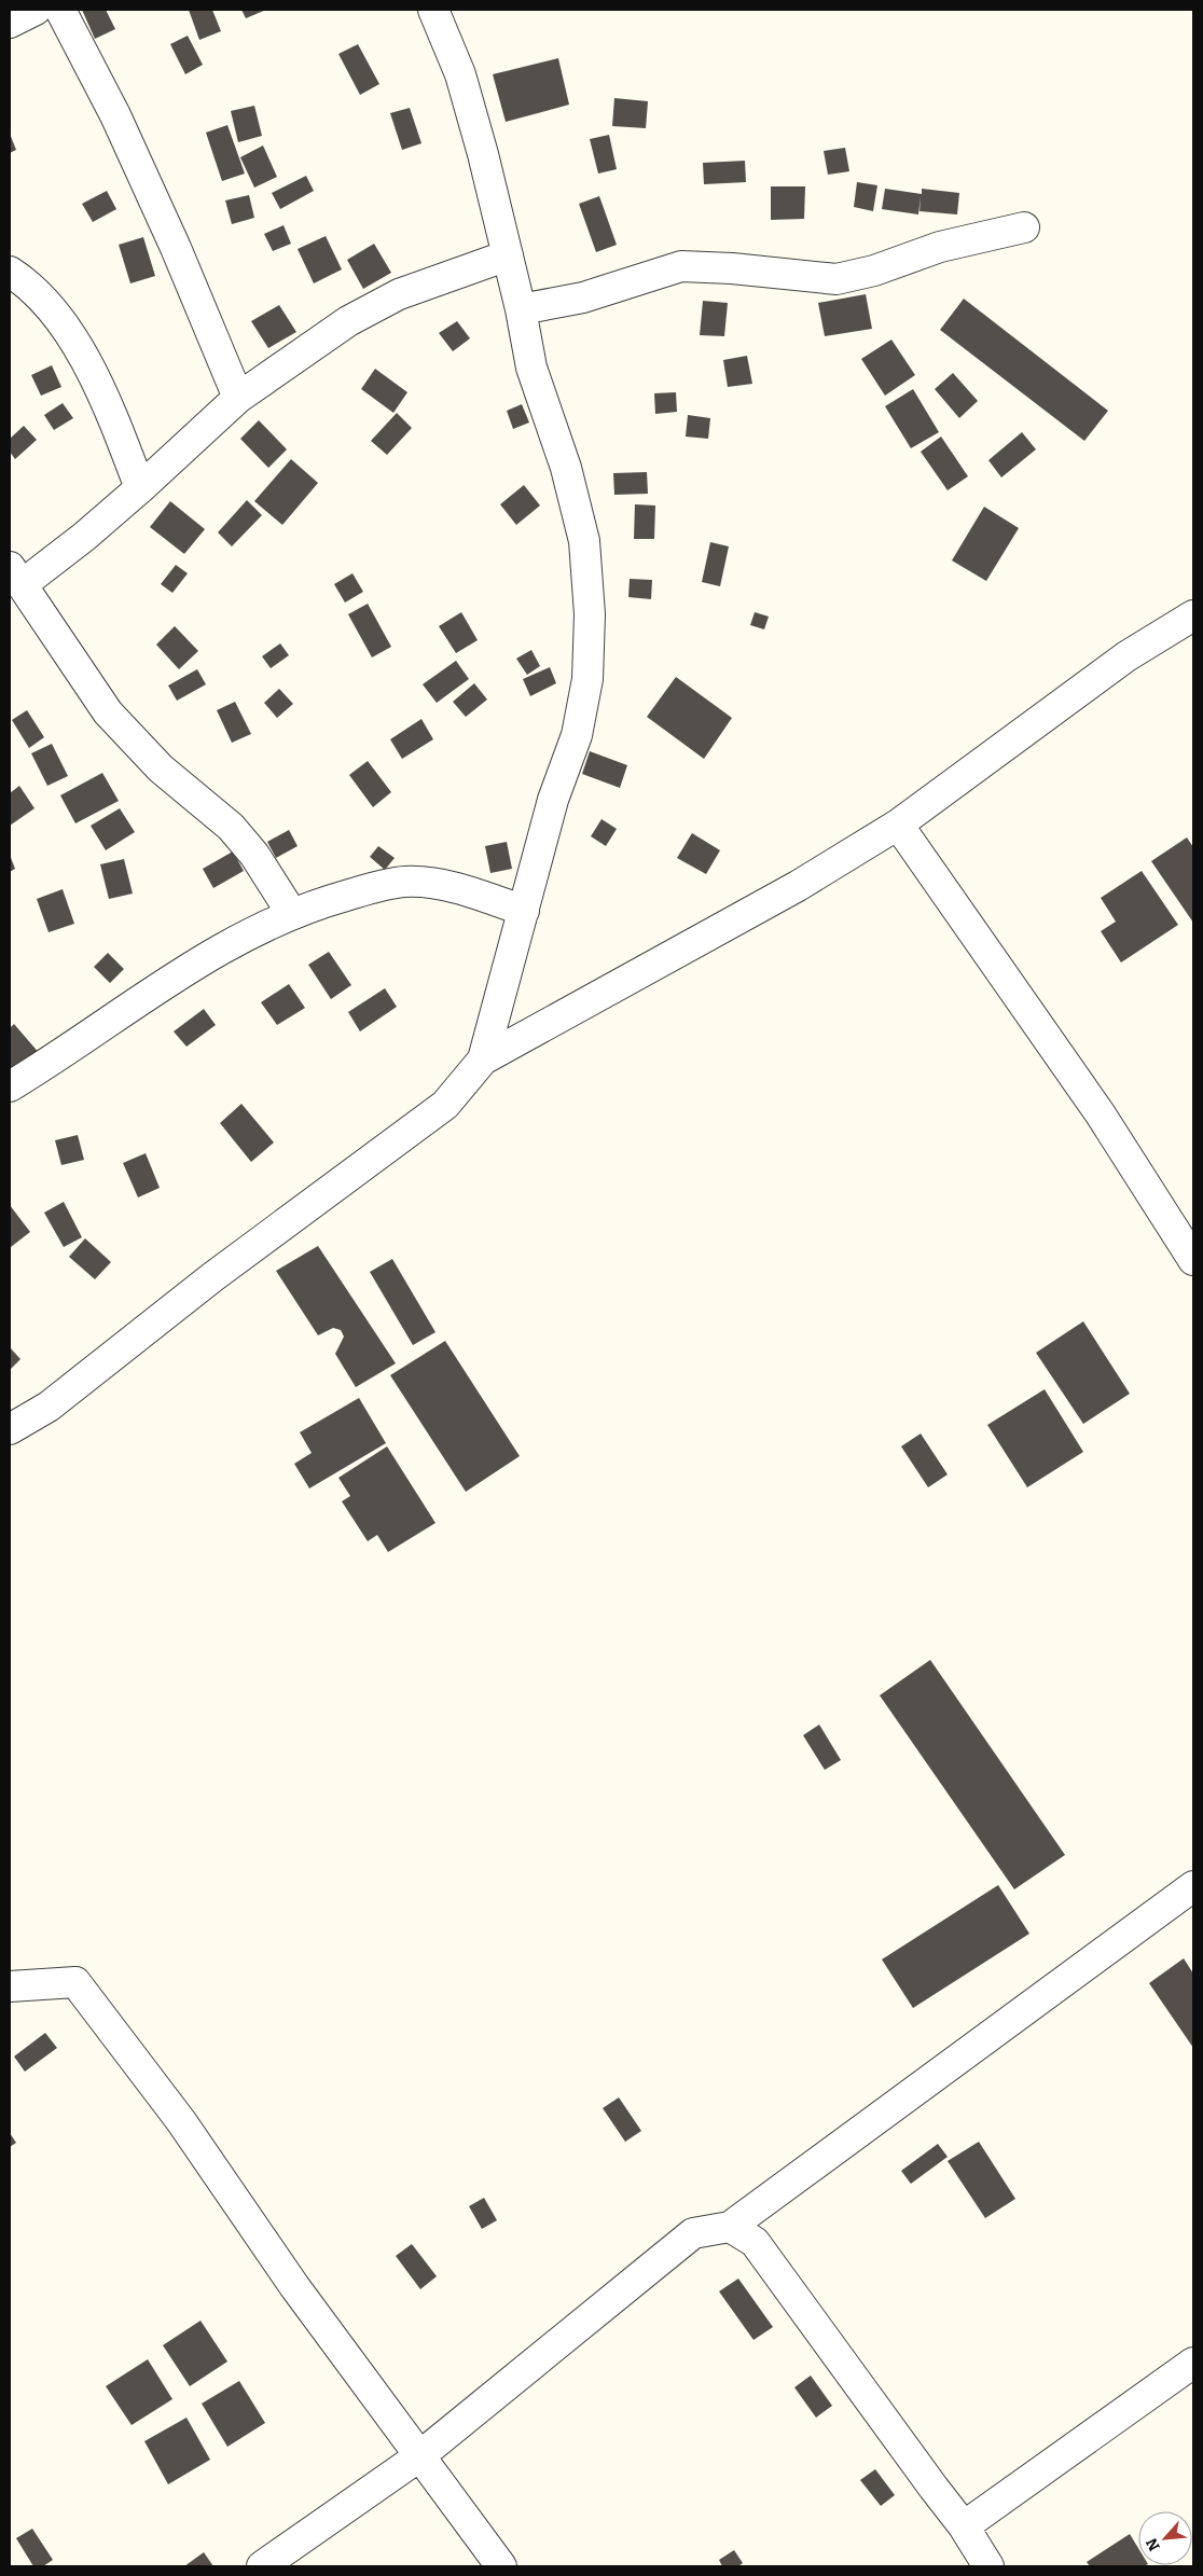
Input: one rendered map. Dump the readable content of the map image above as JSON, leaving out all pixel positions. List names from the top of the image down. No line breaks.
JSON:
{"north":"bottom left"}
